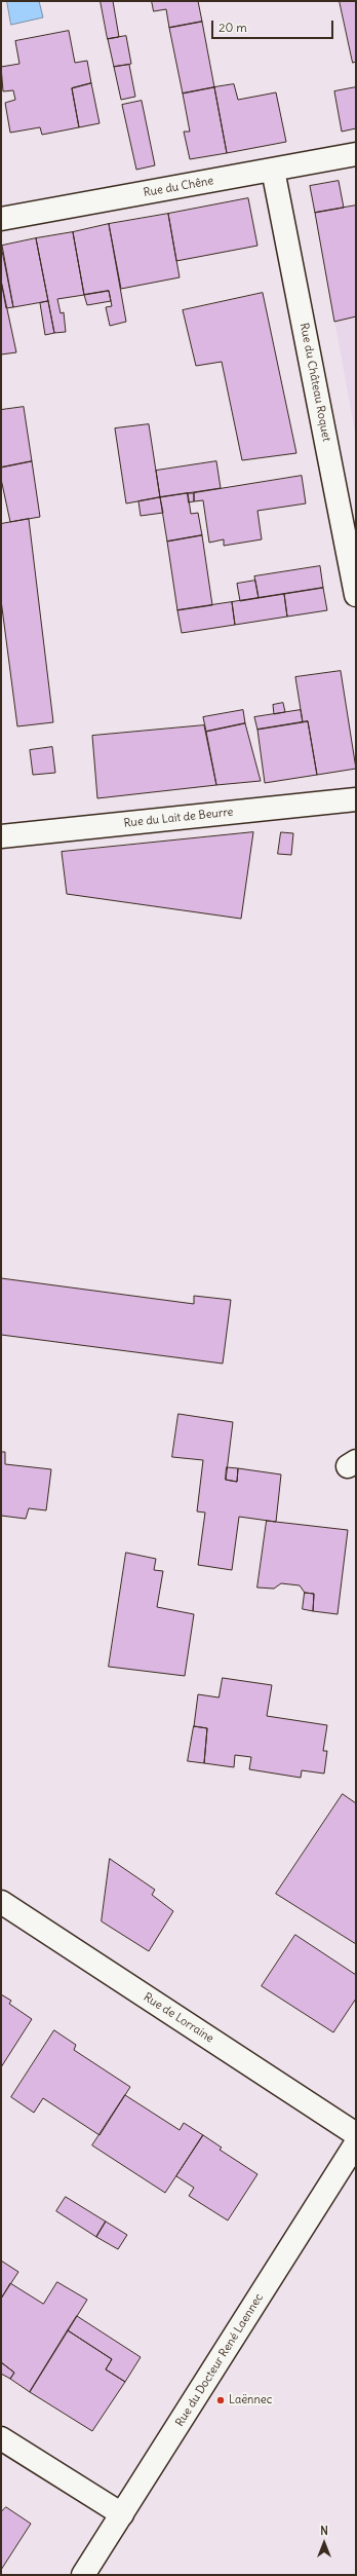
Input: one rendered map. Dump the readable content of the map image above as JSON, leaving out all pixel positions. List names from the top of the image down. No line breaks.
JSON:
{"streets":{"street":["Rue du Chêne","Rue du Château Roquet","Rue du Lait de Beurre","Rue de Lorraine","Rue du Docteur René Laennec"]},"crossings":[["Rue du Chêne","Rue du Château Roquet"]],"places":["Laënnec"],"scale_bar":"20 m","north":"top"}
